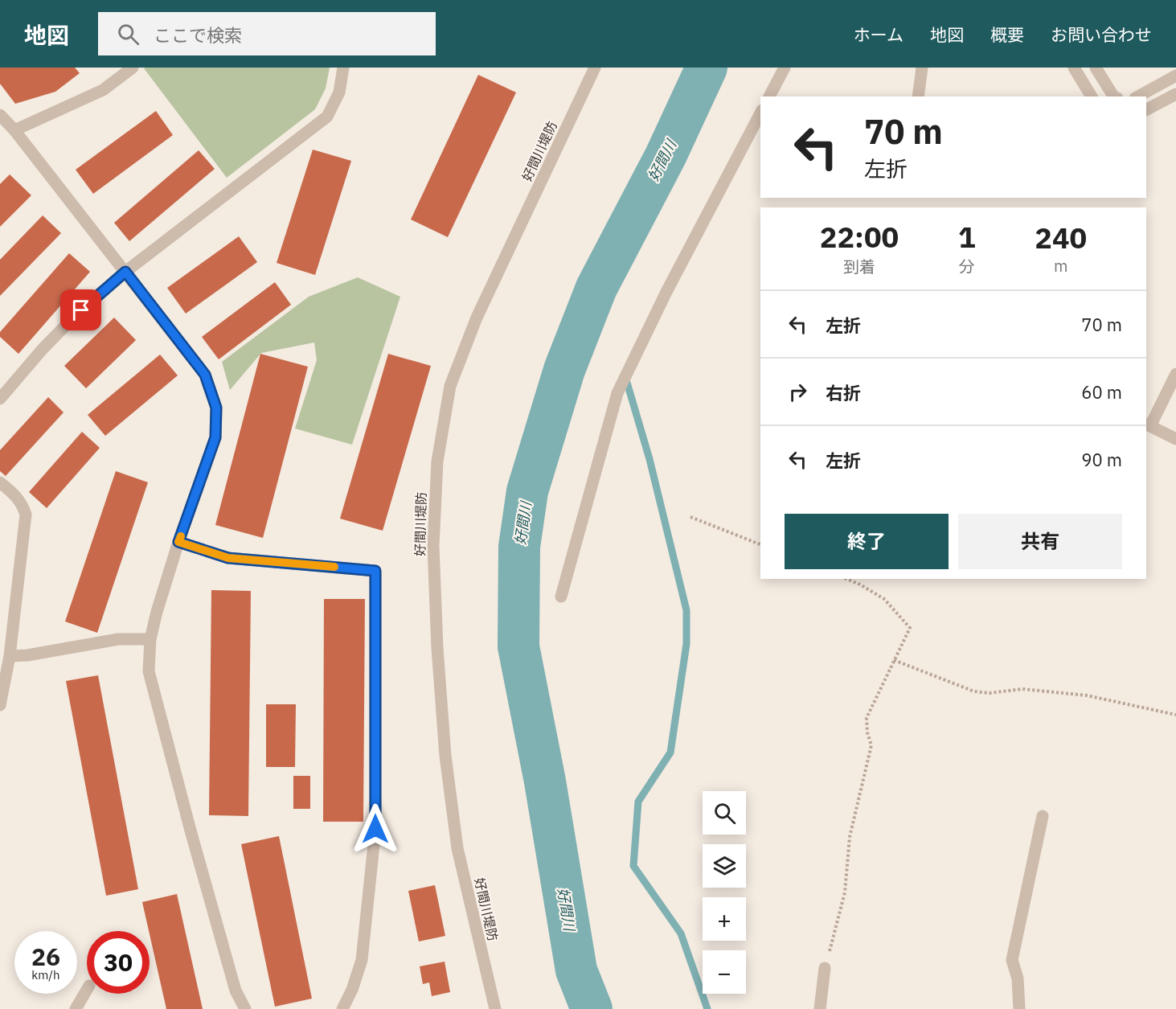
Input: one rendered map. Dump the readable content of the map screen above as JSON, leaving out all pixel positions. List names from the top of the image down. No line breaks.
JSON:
{"streets":{"street":["好間川堤防"]},"water":["好間川"],"page":{"header":"地図","search":"ここで検索","nav":["ホーム","地図","概要","お問い合わせ"],"turn":["70 m","左折"],"eta":["22:00","到着","1","分","240","m"],"list":[{"name":"左折","value":"70 m"},{"name":"右折","value":"60 m"},{"name":"左折","value":"90 m"}],"buttons":["終了","共有"],"map_buttons":["+","−"],"speed":"26 km/h","limit":"30"}}
